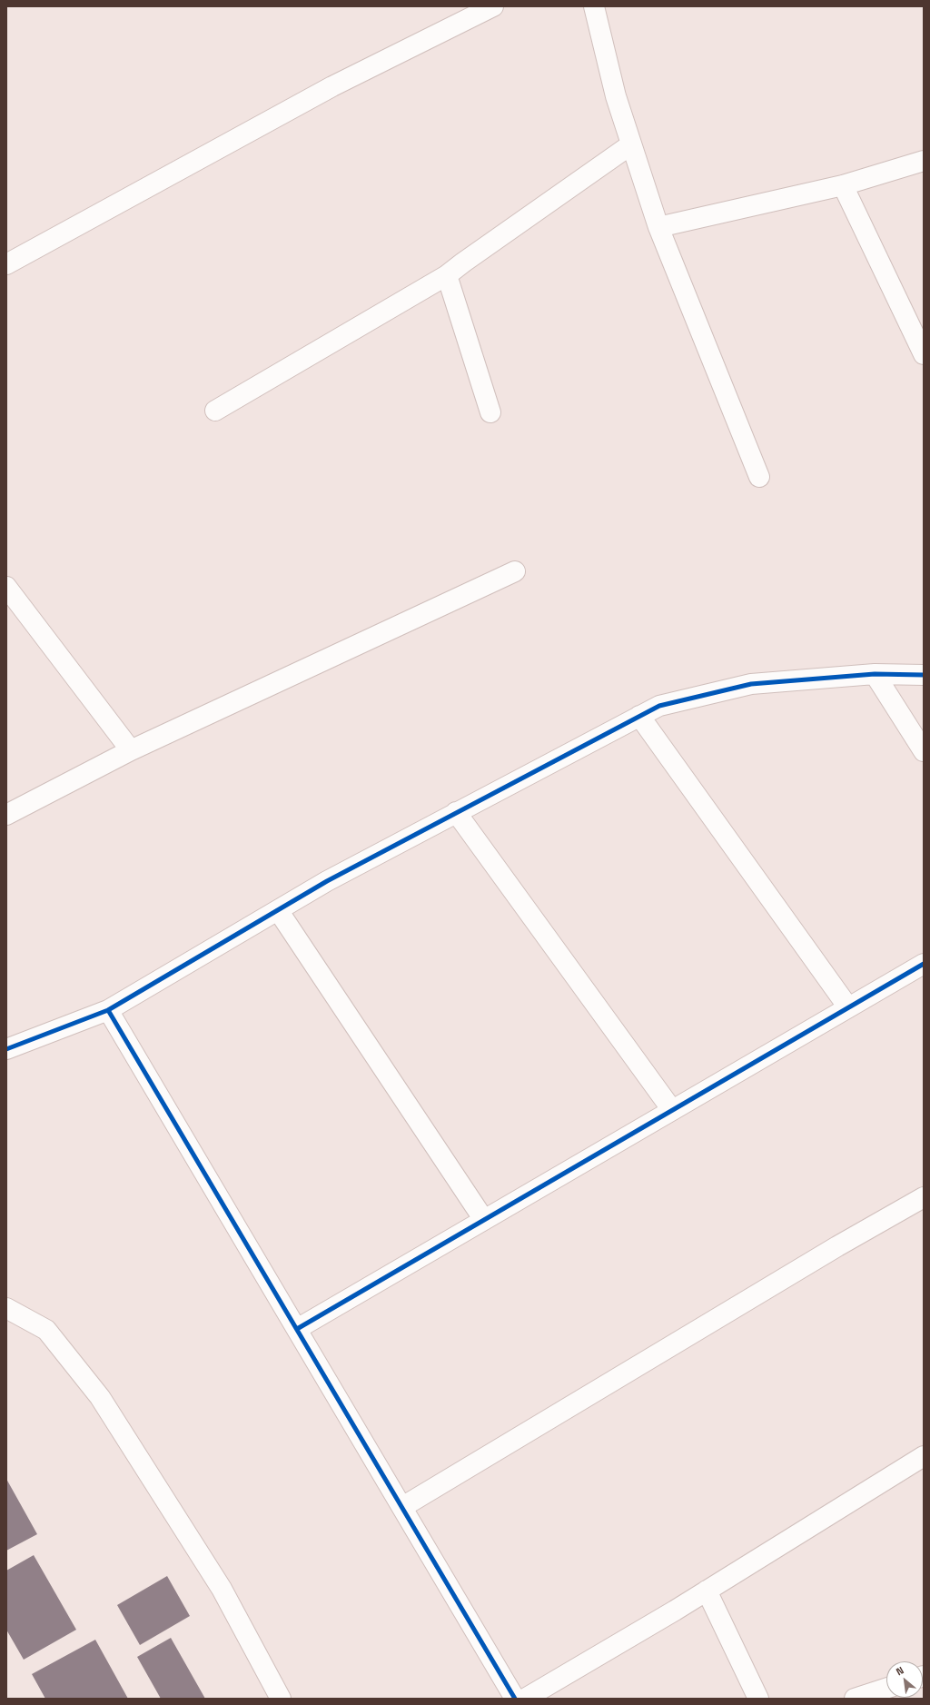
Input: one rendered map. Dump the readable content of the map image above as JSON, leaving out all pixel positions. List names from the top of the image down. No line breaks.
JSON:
{"north":"top left"}
